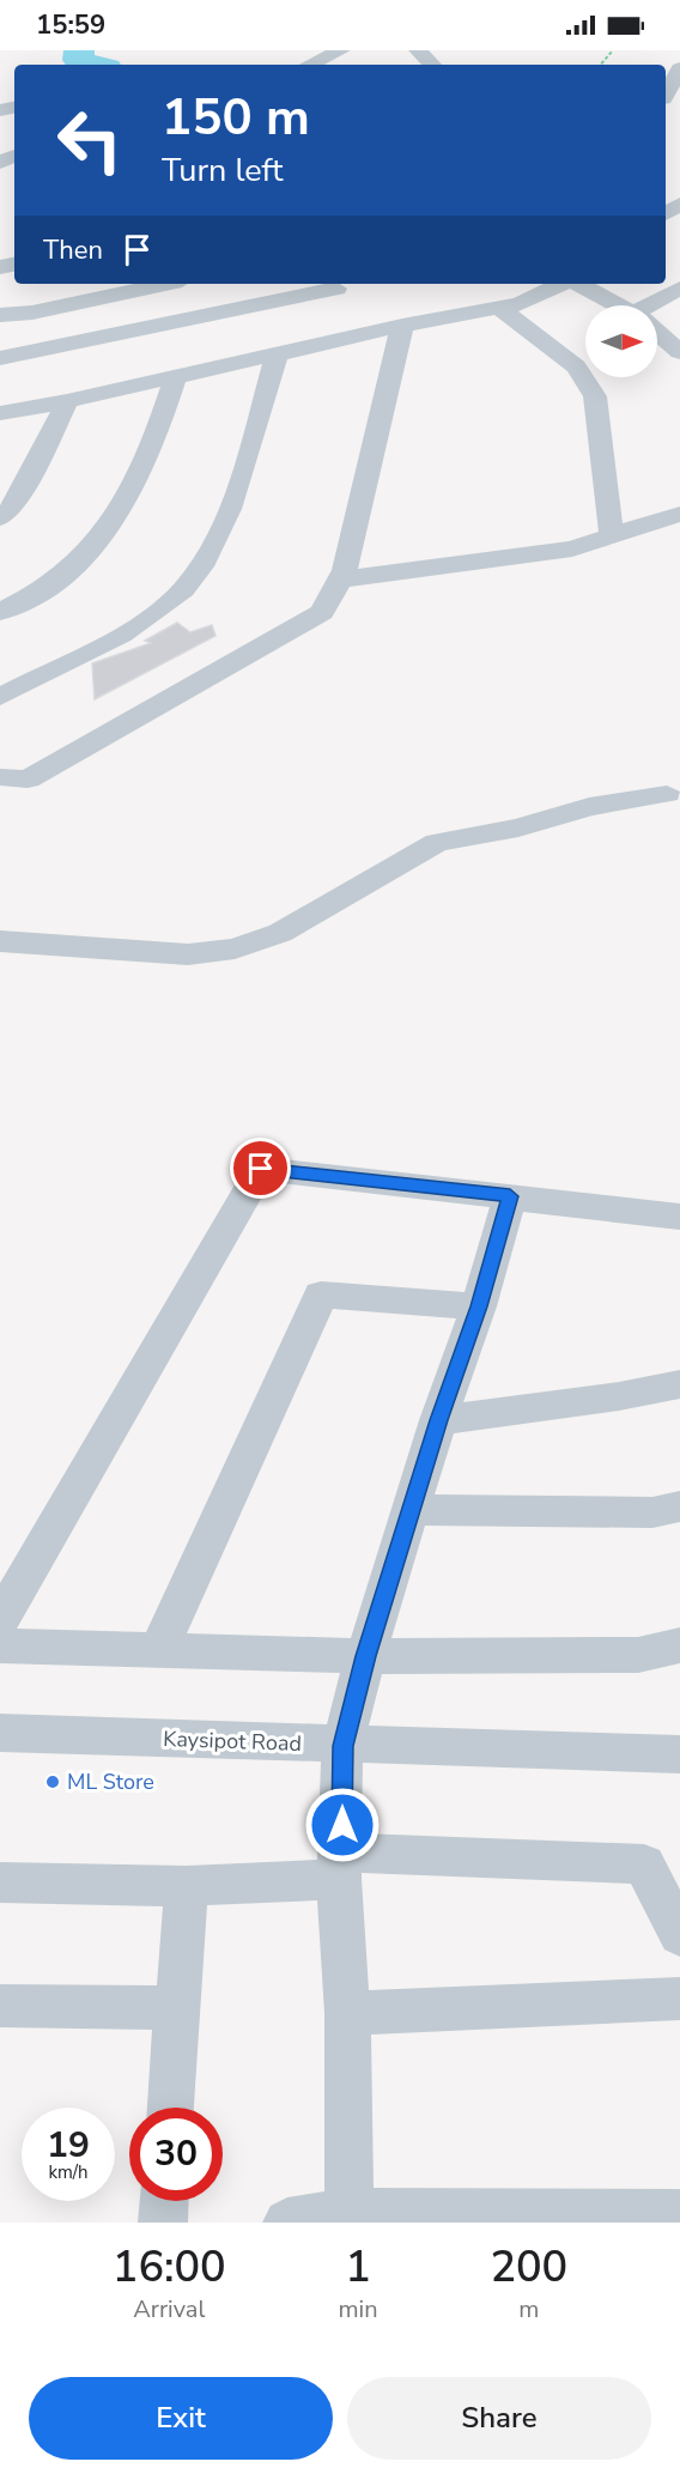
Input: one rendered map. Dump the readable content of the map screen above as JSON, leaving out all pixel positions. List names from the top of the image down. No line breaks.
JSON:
{"streets":{"street":["Kaysipot Road"]},"places":["ML Store"],"north":"right","page":{"status":"15:59","turn":["150 m","Turn left"],"then":"Then","speed":"19 km/h","limit":"30","eta":["16:00","Arrival","1","min","200","m"],"buttons":["Exit","Share"]}}
